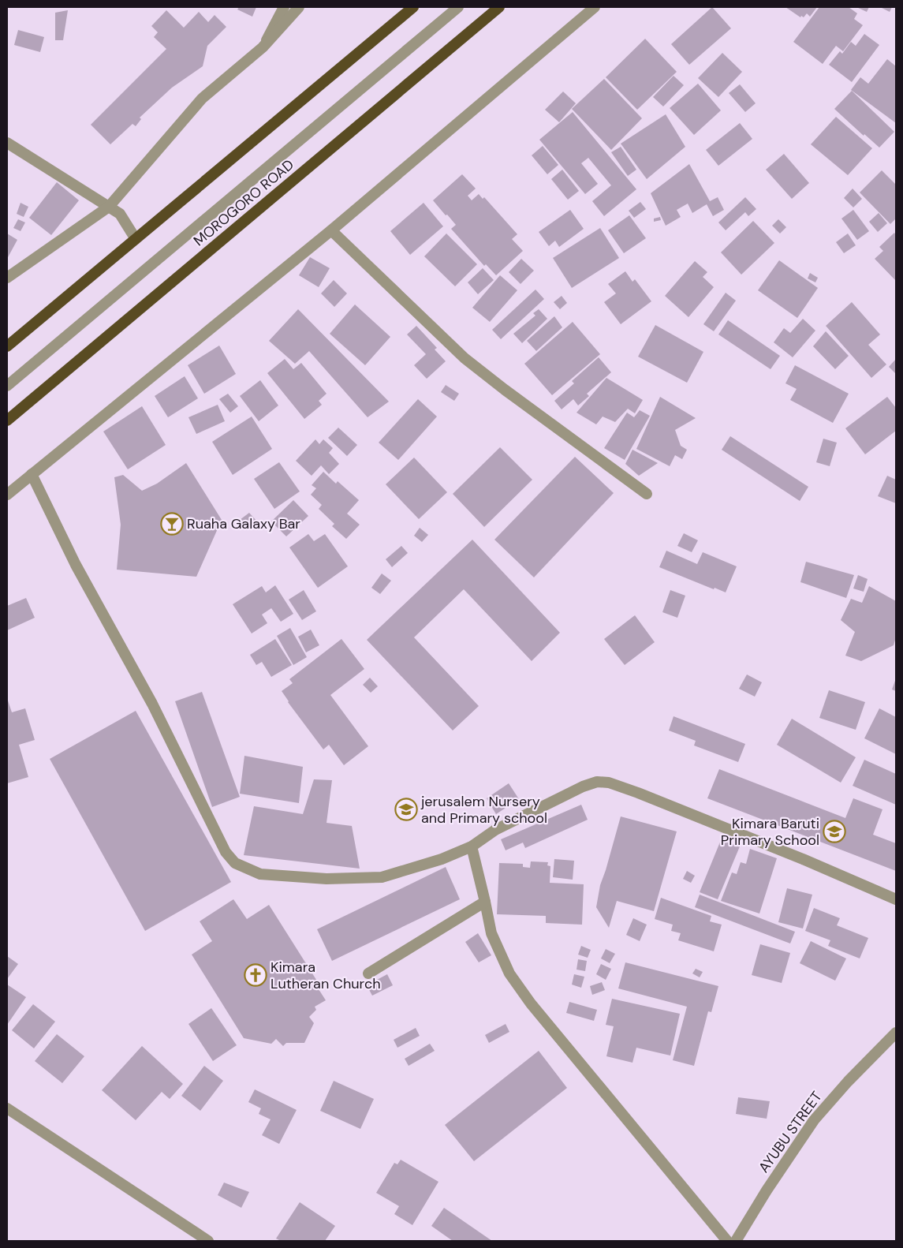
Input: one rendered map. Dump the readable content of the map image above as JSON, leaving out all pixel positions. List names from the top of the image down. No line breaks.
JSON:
{"streets":{"highway":["MOROGORO ROAD"],"street":["AYUBU STREET"]},"places":{"bar":["Ruaha Galaxy Bar"],"school or university":["jerusalem Nursery and Primary school","Kimara Baruti Primary School"],"church":["Kimara Lutheran Church"]}}
